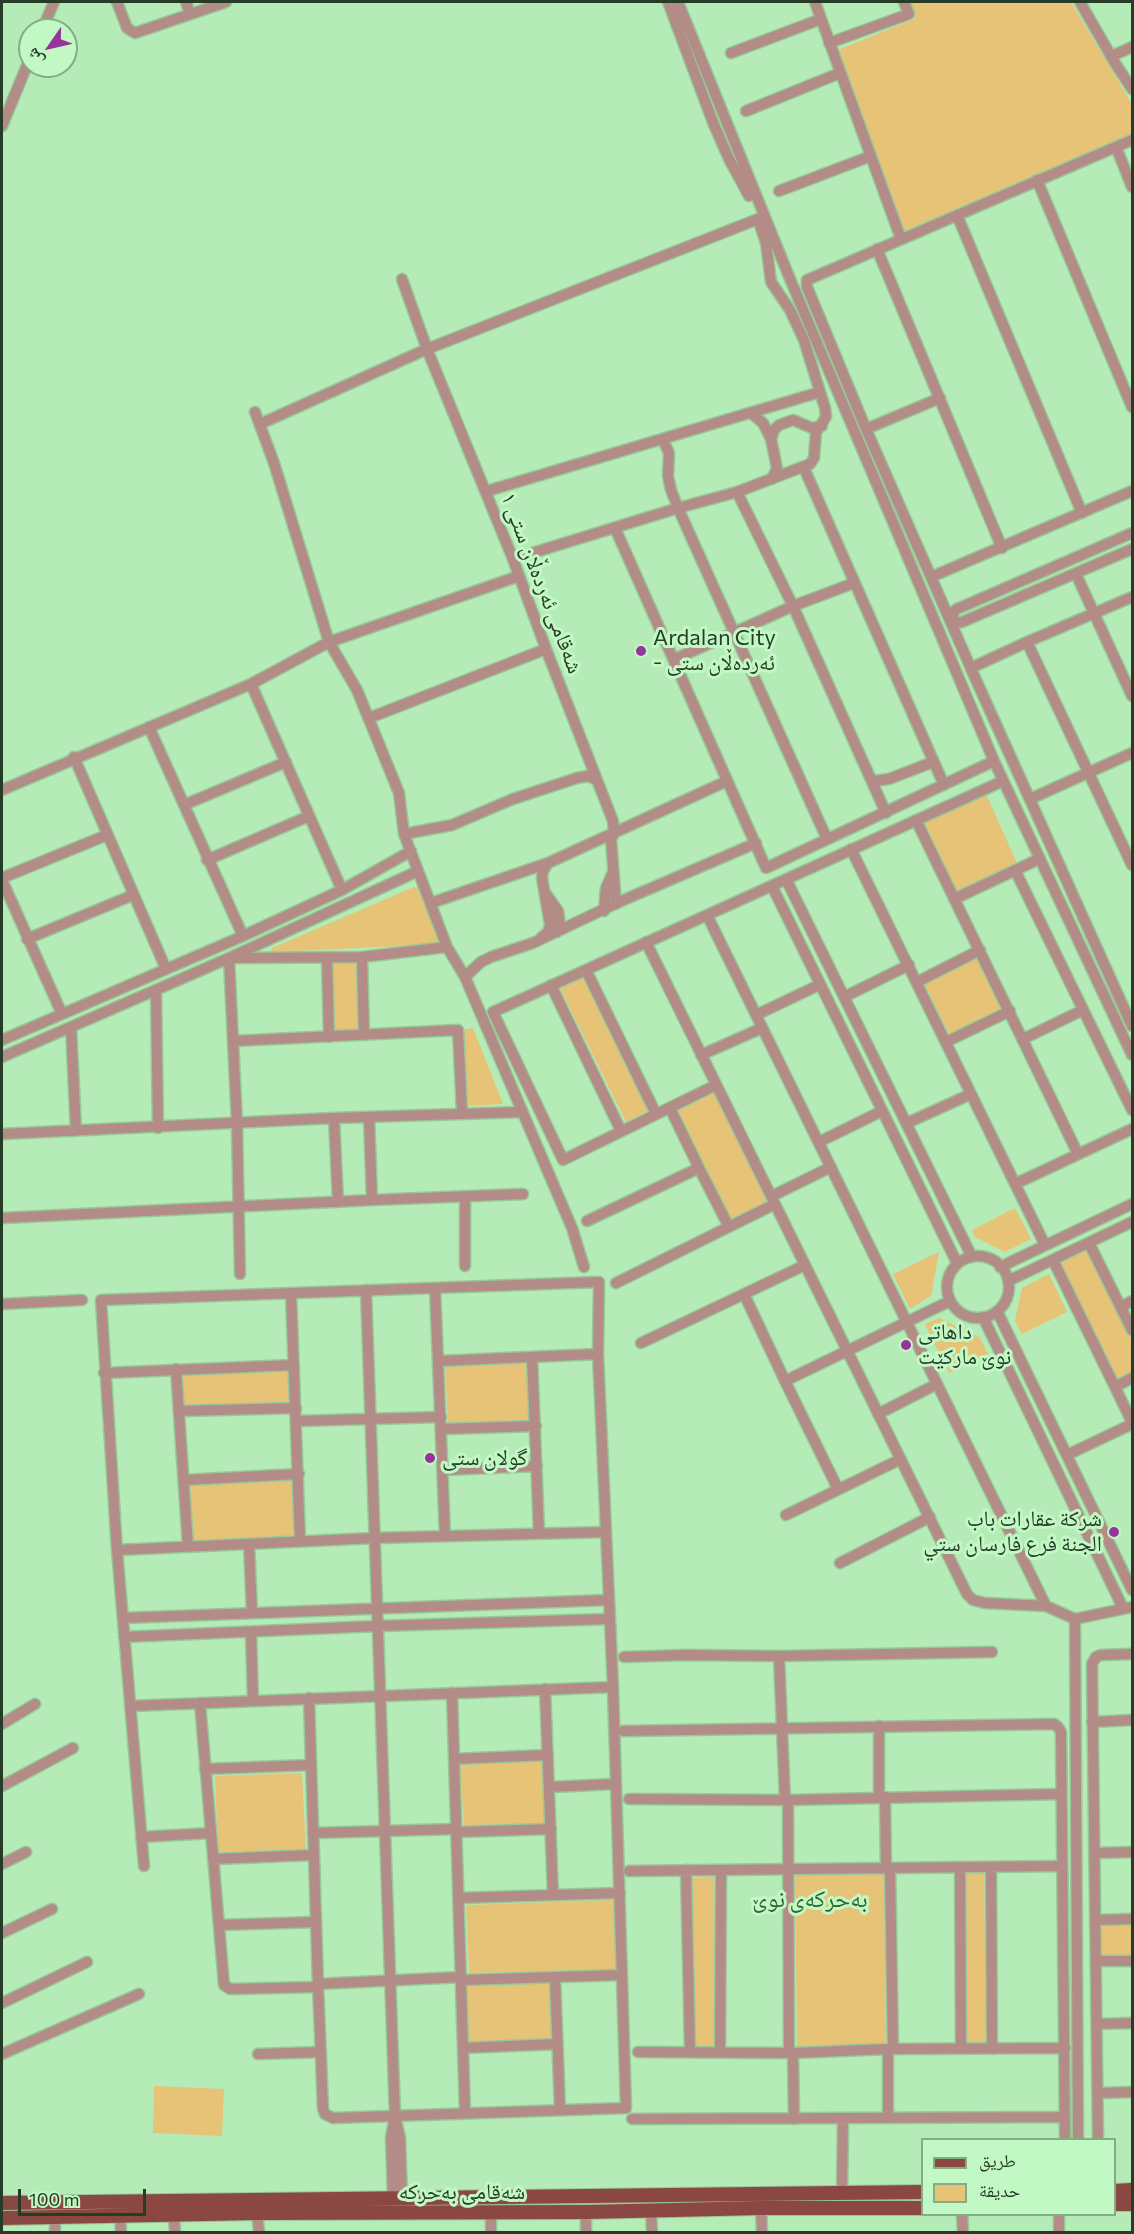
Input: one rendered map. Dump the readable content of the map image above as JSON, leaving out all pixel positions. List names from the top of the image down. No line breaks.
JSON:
{"streets":{"main road":["شەقامی بەحرکە"],"street":["شەقامی ئەردەڵان ستی ١"]},"districts":["بەحرکەی نوێ"],"places":["Ardalan City - ئەردەڵان ستی","داهاتی نوێ مارکێت","گولان ستی","شرکة عقارات باب الجنة فرع فارسان ستي"],"legend":["طريق","حديقة"],"scale_bar":"100 m","north":"bottom left"}
